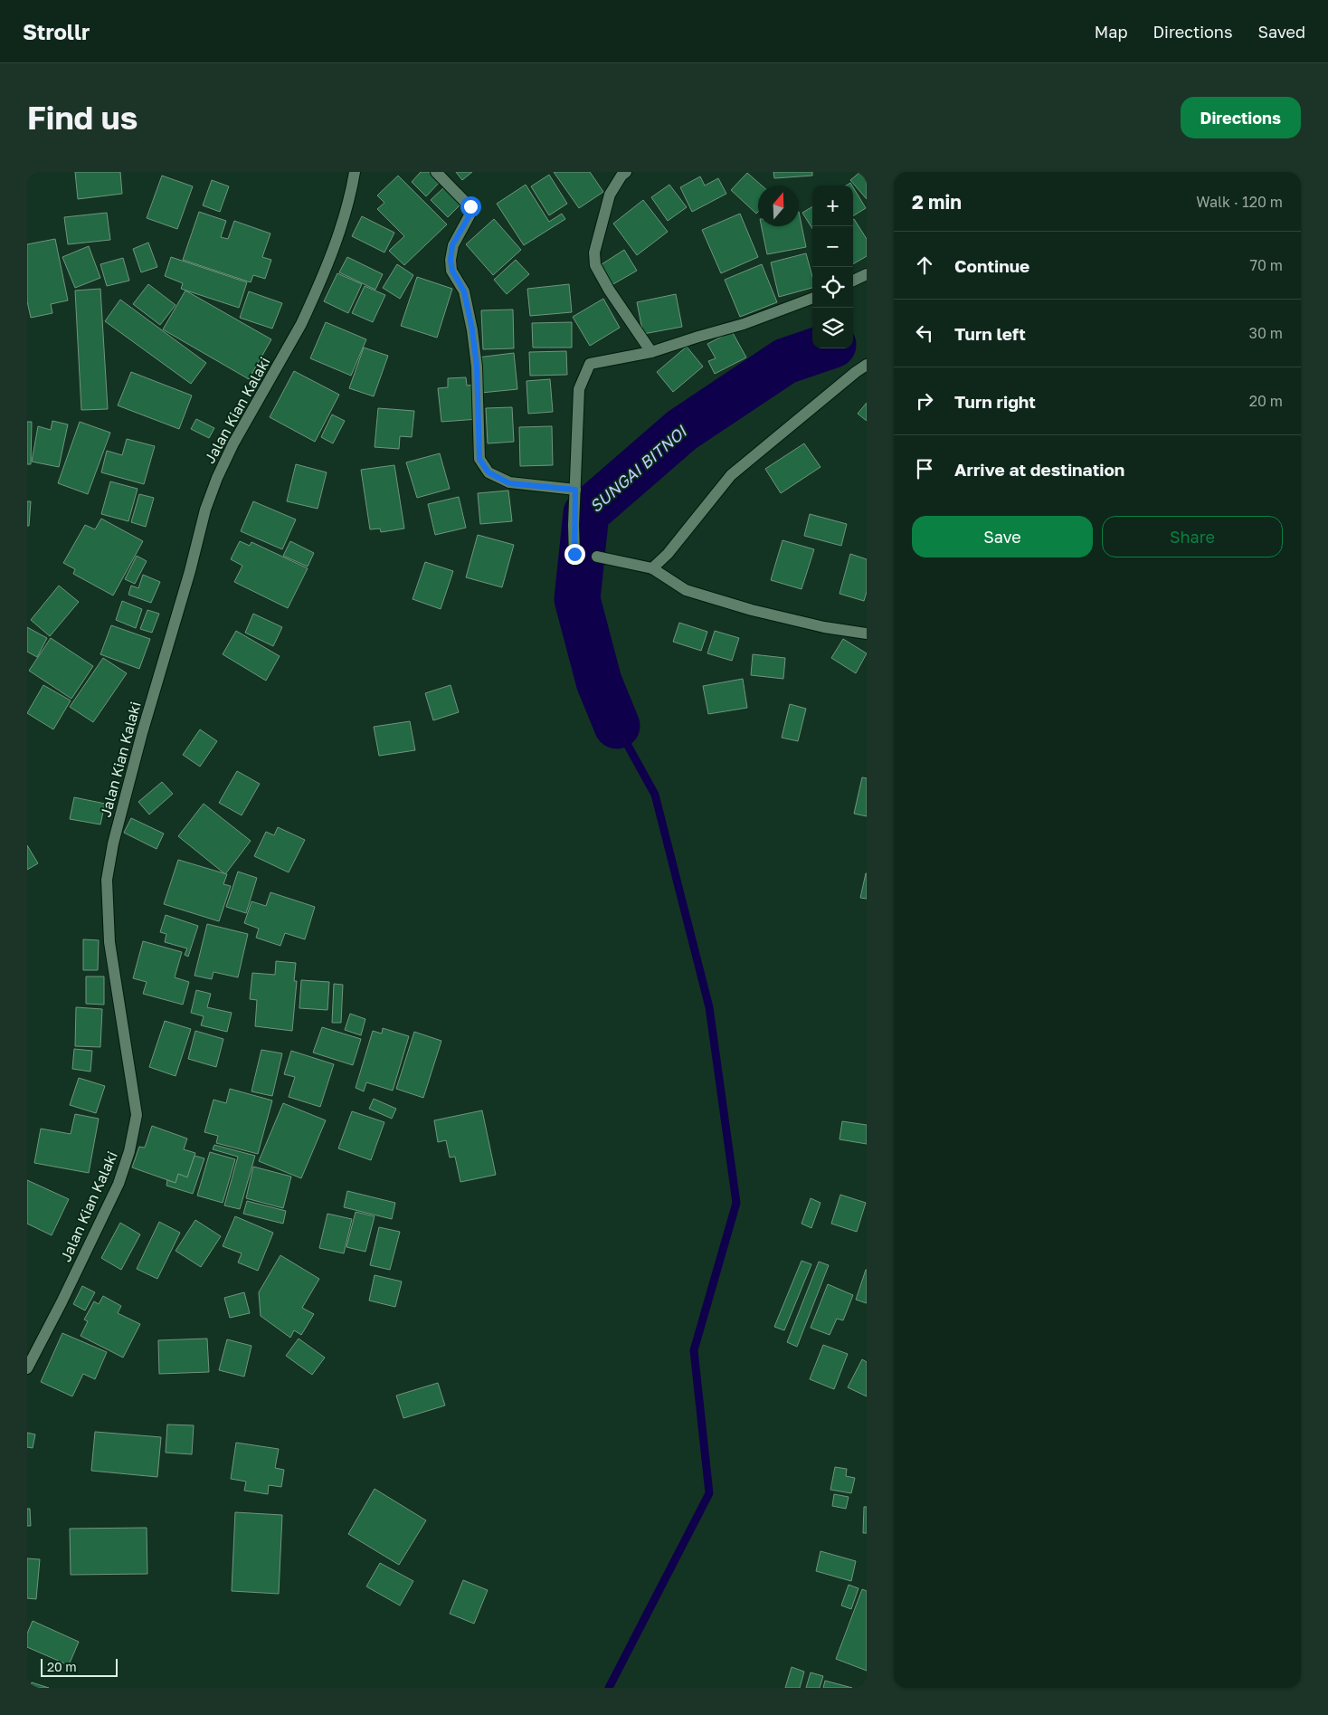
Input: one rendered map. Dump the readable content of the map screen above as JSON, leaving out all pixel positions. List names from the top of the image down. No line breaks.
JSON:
{"streets":{"street":["Jalan Kian Kalaki"]},"water":["SUNGAI BITNOI"],"scale_bar":"20 m","north":"top","page":{"header":"Strollr","nav":["Map","Directions","Saved"],"buttons":["Directions",["Save","Share"]],"title":"Find us","heading":["2 min","Walk · 120 m"],"map_buttons":["+","−"],"list":[["Continue","70 m"],["Turn left","30 m"],["Turn right","20 m"],"Arrive at destination"],"scale":"20 m"}}
